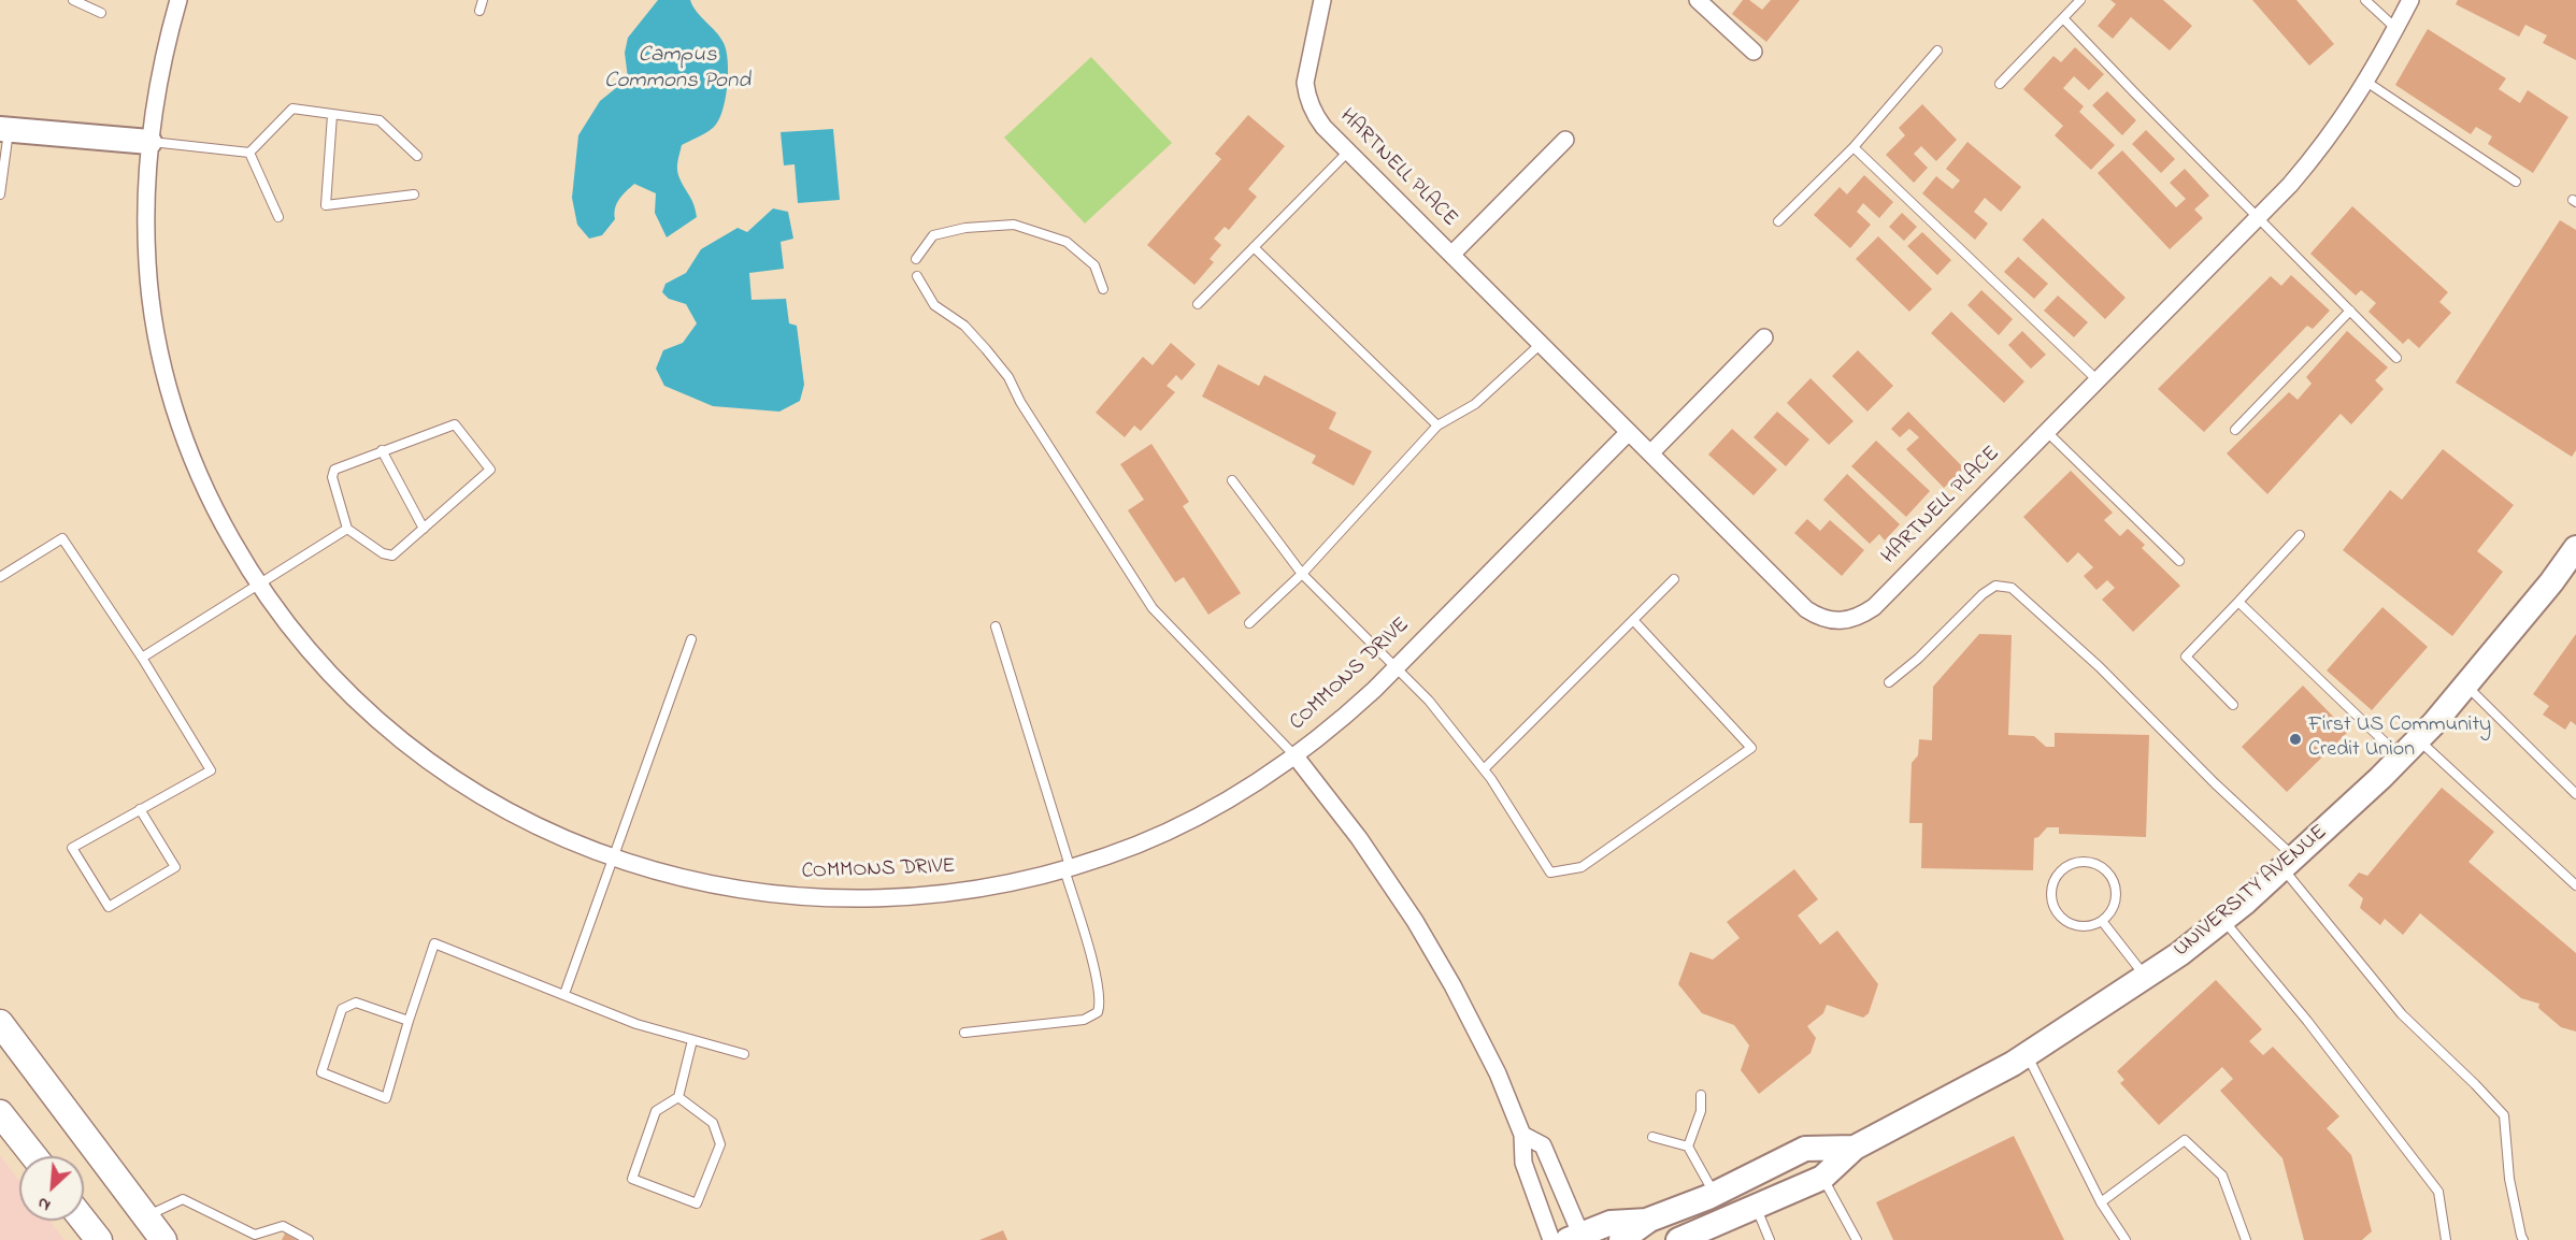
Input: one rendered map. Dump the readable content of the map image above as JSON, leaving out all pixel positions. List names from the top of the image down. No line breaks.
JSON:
{"streets":{"street":["HARTNELL PLACE","COMMONS DRIVE","UNIVERSITY AVENUE"]},"crossings":[["HARTNELL PLACE","COMMONS DRIVE"]],"water":["Campus Commons Pond"],"places":["First US Community Credit Union"],"north":"bottom left"}
